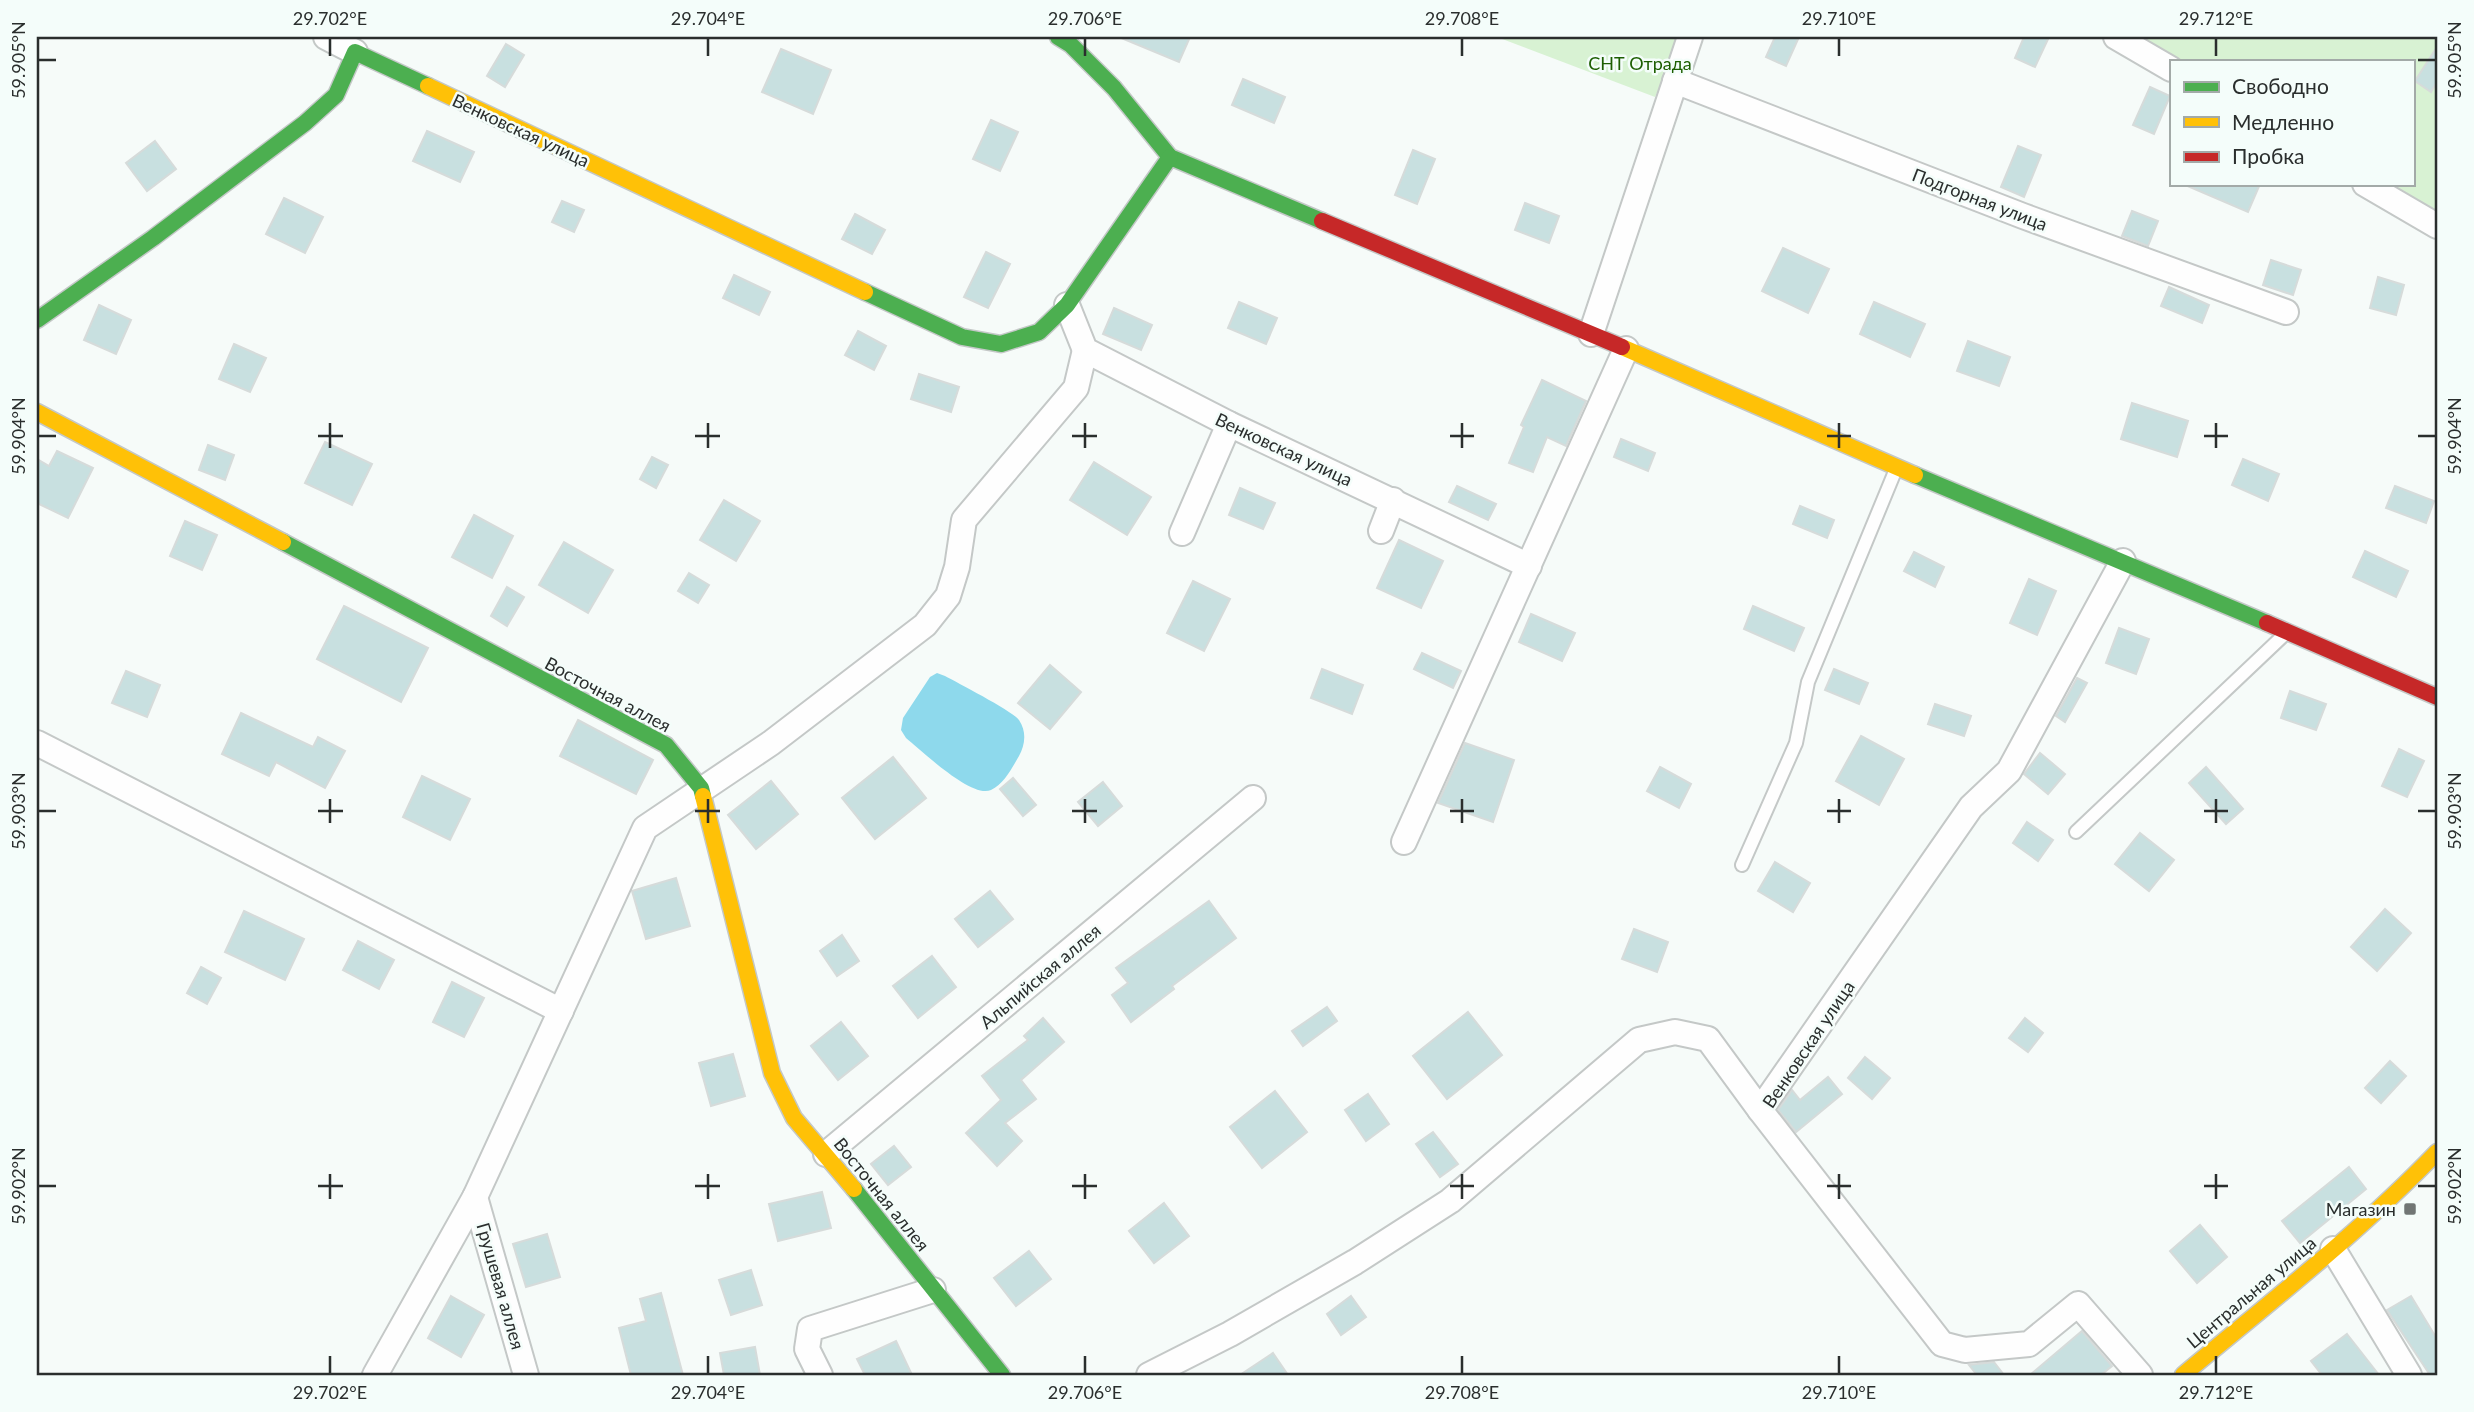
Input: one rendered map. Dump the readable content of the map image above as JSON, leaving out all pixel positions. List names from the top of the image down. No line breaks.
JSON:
{"streets":{"street":["Венковская улица","Подгорная улица","Восточная аллея","Альпийская аллея","Грушевая аллея","Центральная улица"]},"crossings":[["Восточная аллея","Альпийская аллея"]],"parks":["СНТ Отрада"],"places":{"transit":["Магазин"]},"legend":["Свободно","Медленно","Пробка"],"coordinates":["29.702°E","29.704°E","29.706°E","29.708°E","29.710°E","29.712°E","59.905°N","59.904°N","59.903°N","59.902°N"]}
